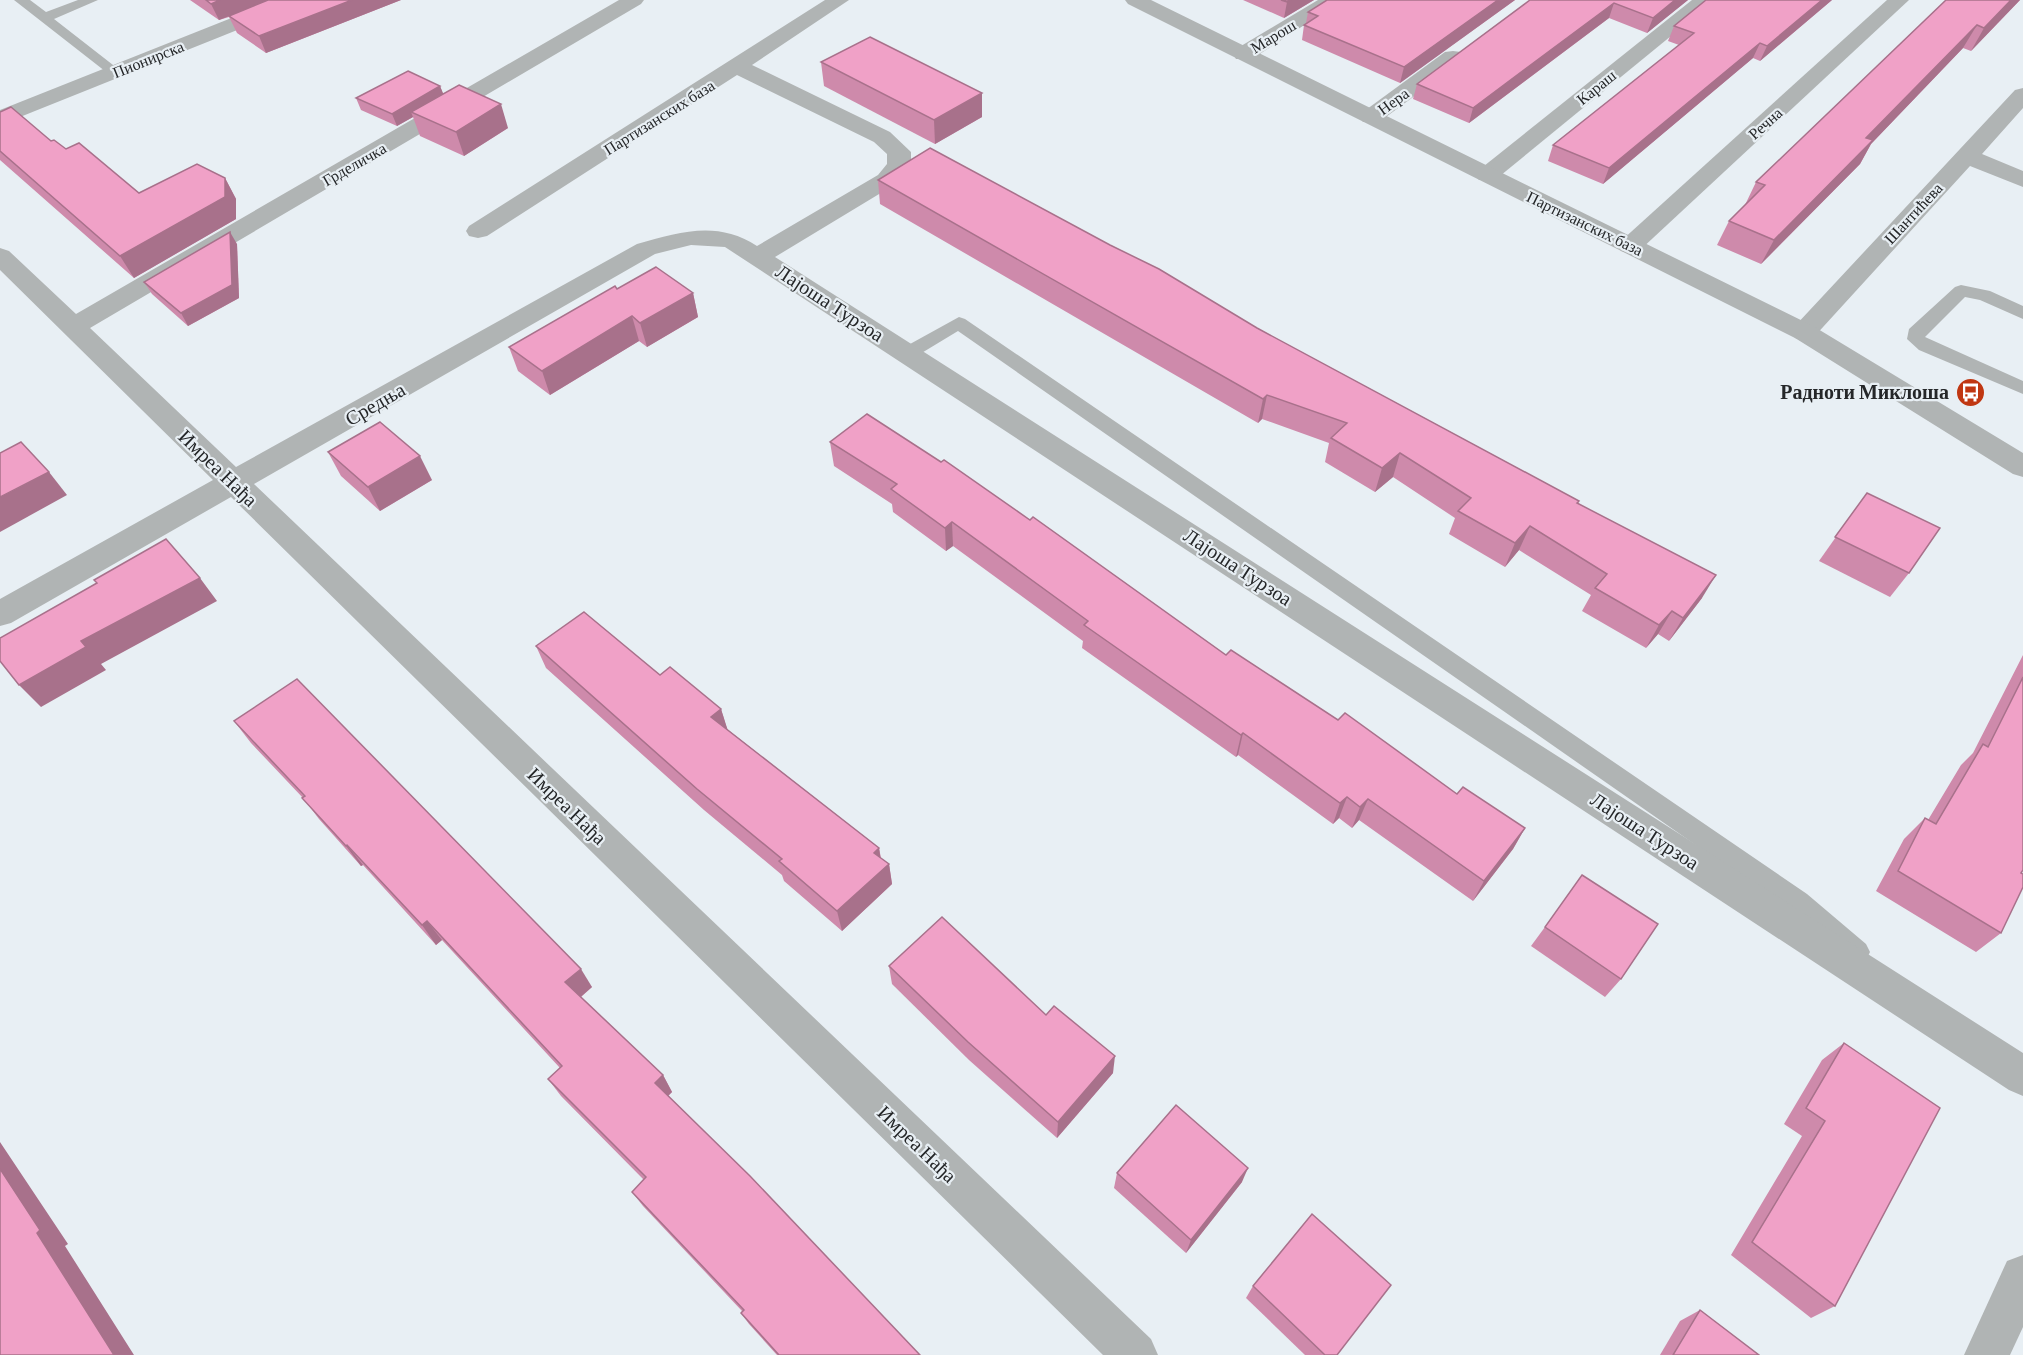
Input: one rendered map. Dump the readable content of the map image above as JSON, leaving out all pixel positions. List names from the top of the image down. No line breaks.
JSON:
{"streets":{"street":["Марош","Пионирска","Караш","Нера","Партизанских база","Речна","Грделичка","Шантићева","Лајоша Турзоа","Средња","Имреа Нађа"]},"crossings":[["Марош","Партизанских база"],["Караш","Партизанских база"],["Нера","Партизанских база"],["Партизанских база","Речна"],["Партизанских база","Шантићева"],["Партизанских база","Лајоша Турзоа"],["Грделичка","Имреа Нађа"],["Лајоша Турзоа","Средња"],["Средња","Имреа Нађа"]],"places":{"bus stop":["Радноти Миклоша"]}}
